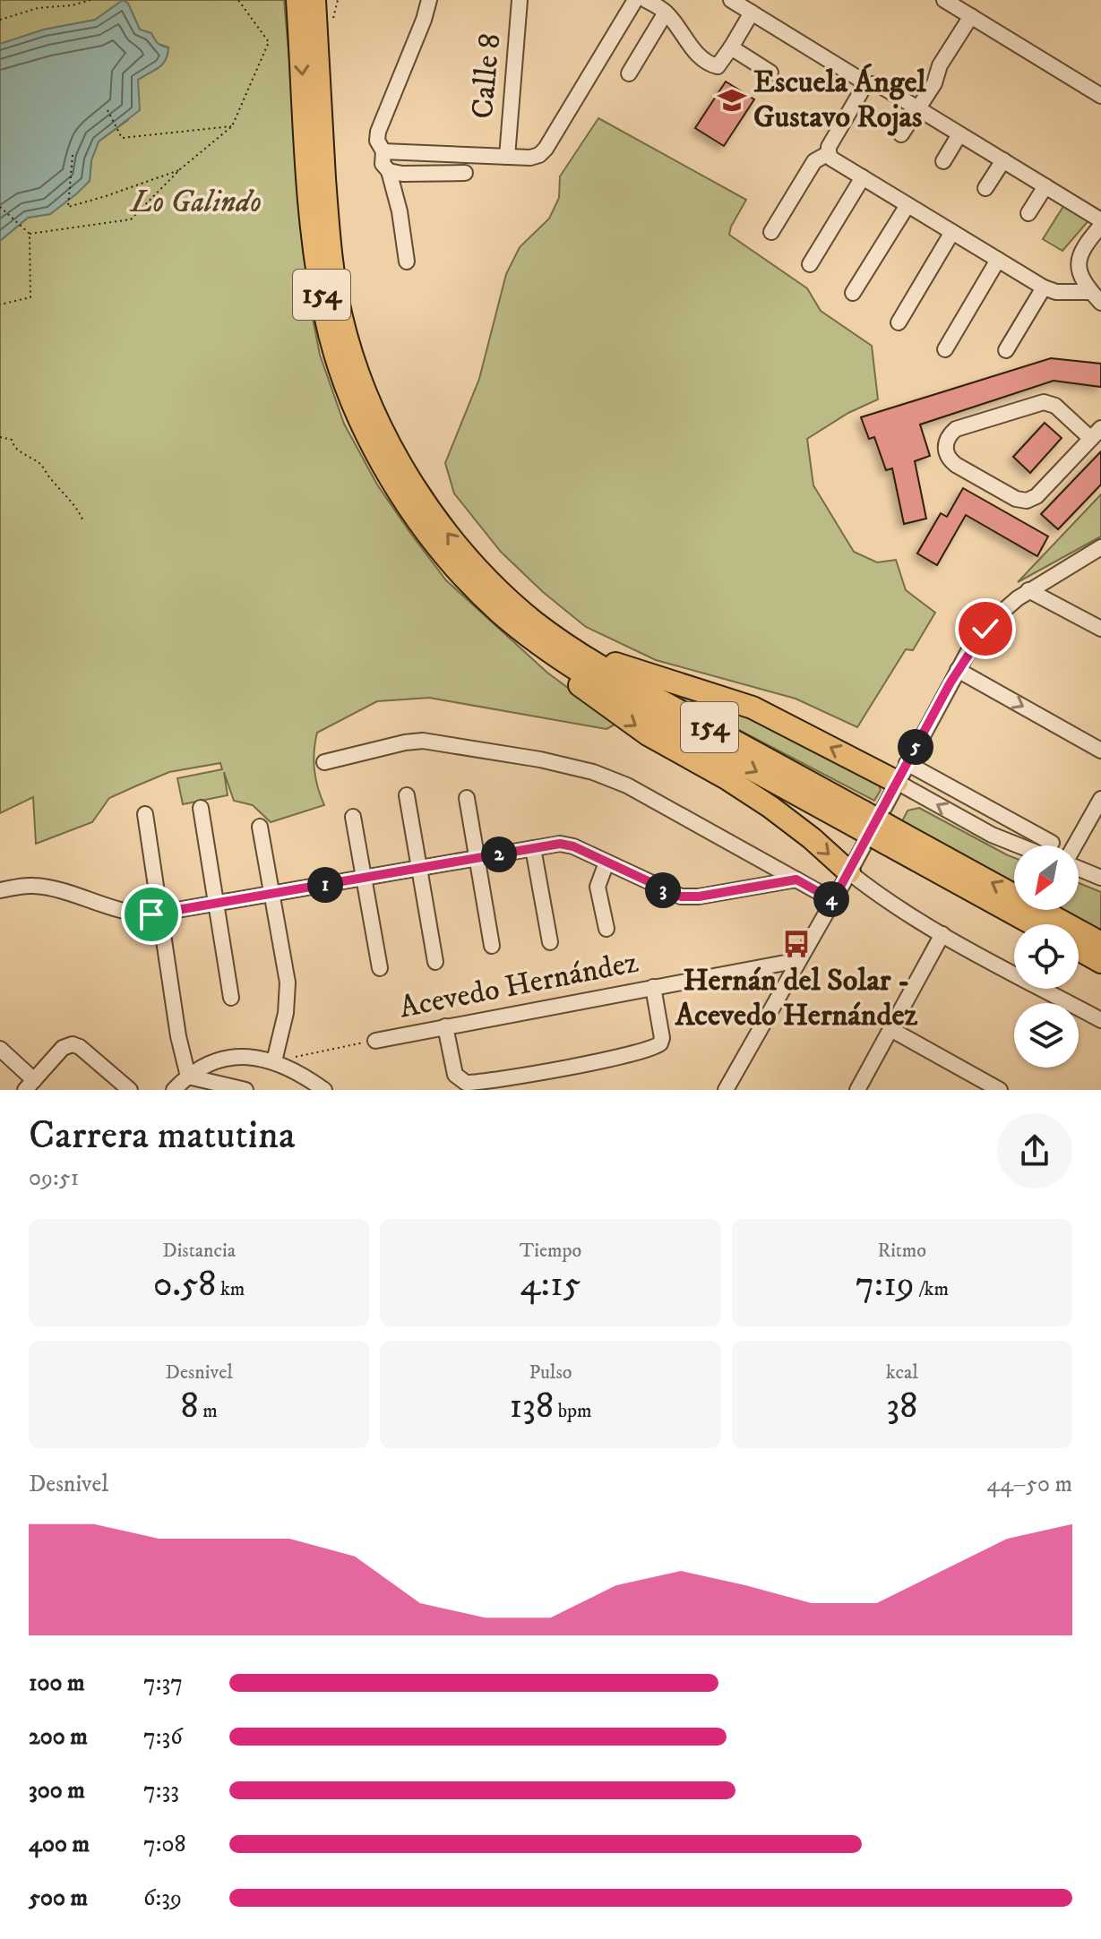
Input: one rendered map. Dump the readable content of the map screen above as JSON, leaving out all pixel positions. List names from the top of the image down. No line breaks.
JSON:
{"streets":{"highway":["154"],"street":["Calle 8","Acevedo Hernández"]},"parks":["Lo Galindo"],"places":{"school or university":["Escuela Ángel Gustavo Rojas"],"bus stop":["Hernán del Solar - Acevedo Hernández"]},"north":"bottom left","page":{"pins":["5","2","1","3","4"],"heading":["Carrera matutina","09:51"],"stats":[["Distancia","0.58 km"],["Tiempo","4:15"],["Ritmo","7:19 /km"],["Desnivel","8 m"],["Pulso","138 bpm"],["kcal","38"]],"chart":["Desnivel","44–50 m"],"list":[{"name":"100 m","note":"7:37"},{"name":"200 m","note":"7:36"},{"name":"300 m","note":"7:33"},{"name":"400 m","note":"7:08"},{"name":"500 m","note":"6:39"}]}}
